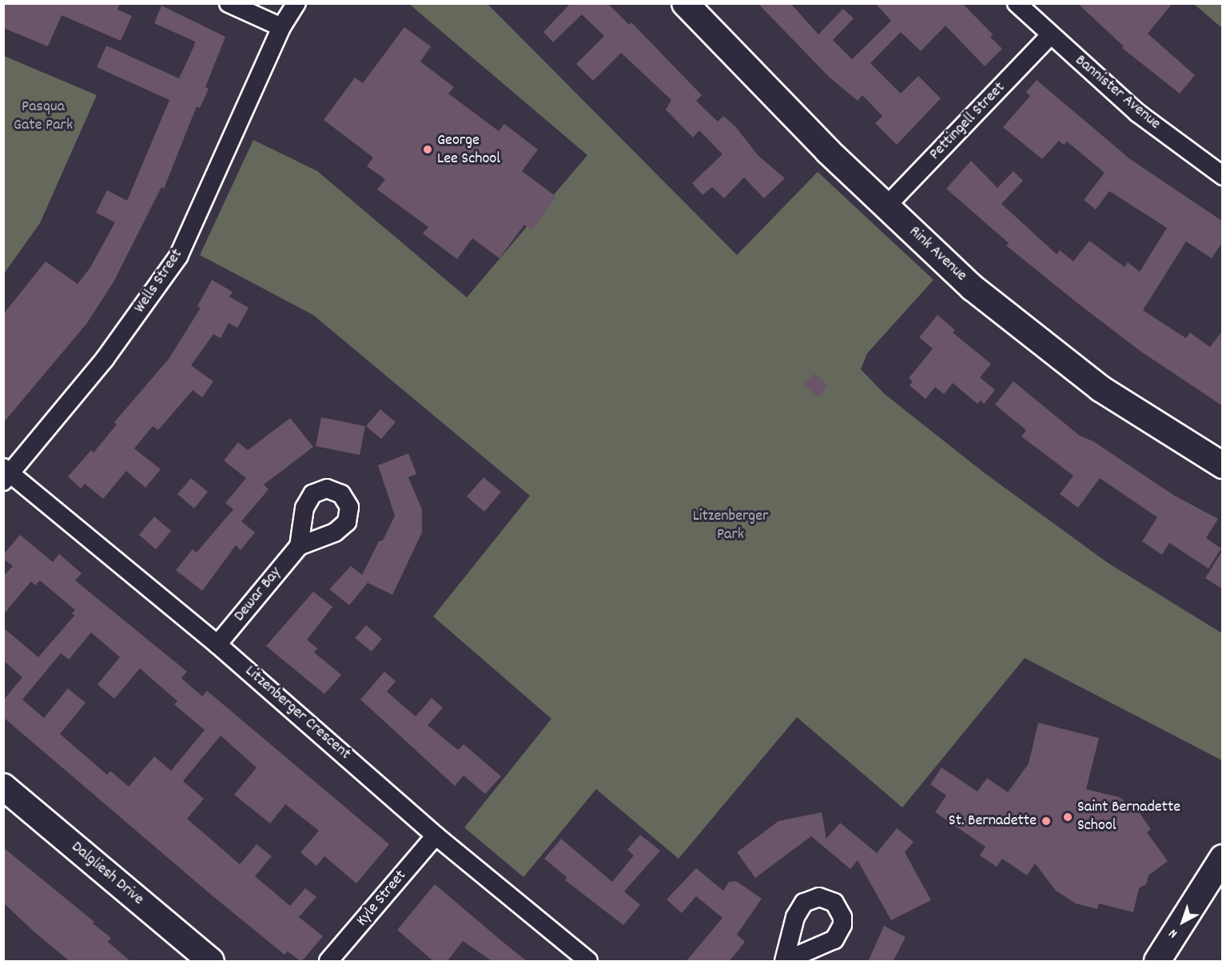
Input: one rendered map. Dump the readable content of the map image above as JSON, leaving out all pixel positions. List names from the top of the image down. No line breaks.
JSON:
{"streets":{"street":["Bannister Avenue","Pettingell Street","Rink Avenue","Wells Street","Dewar Bay","Litzenberger Crescent","Dalgliesh Drive","Kyle Street"]},"crossings":[["Bannister Avenue","Pettingell Street"],["Pettingell Street","Rink Avenue"],["Wells Street","Litzenberger Crescent"],["Dewar Bay","Litzenberger Crescent"],["Litzenberger Crescent","Kyle Street"]],"parks":["Pasqua Gate Park","Litzenberger Park"],"places":["George Lee School","Saint Bernadette School","St. Bernadette"],"north":"bottom left"}
